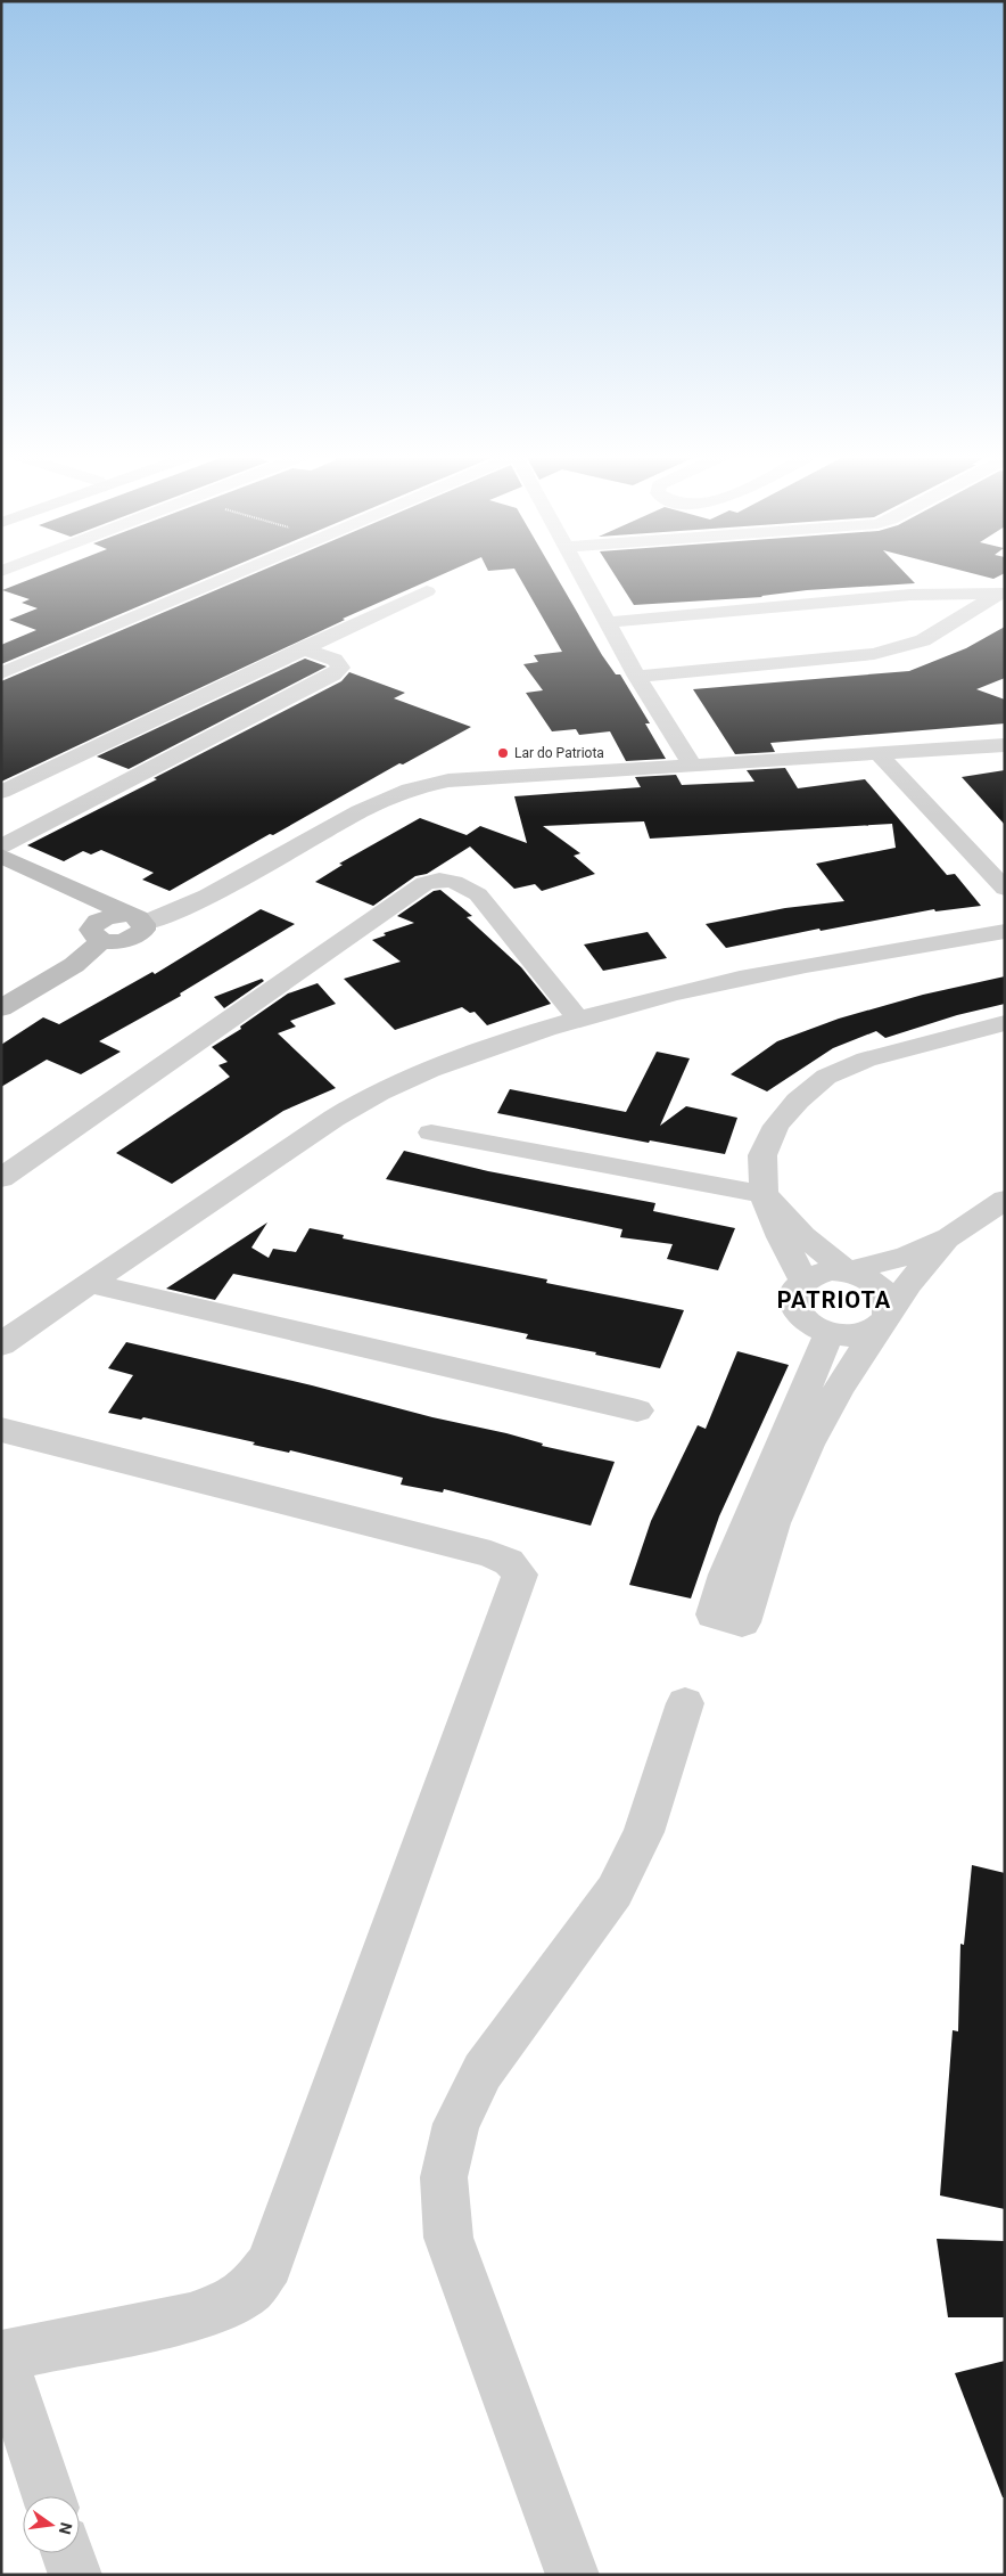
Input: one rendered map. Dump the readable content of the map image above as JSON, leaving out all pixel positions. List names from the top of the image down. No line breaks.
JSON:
{"districts":["PATRIOTA"],"places":["Lar do Patriota"],"north":"right"}
